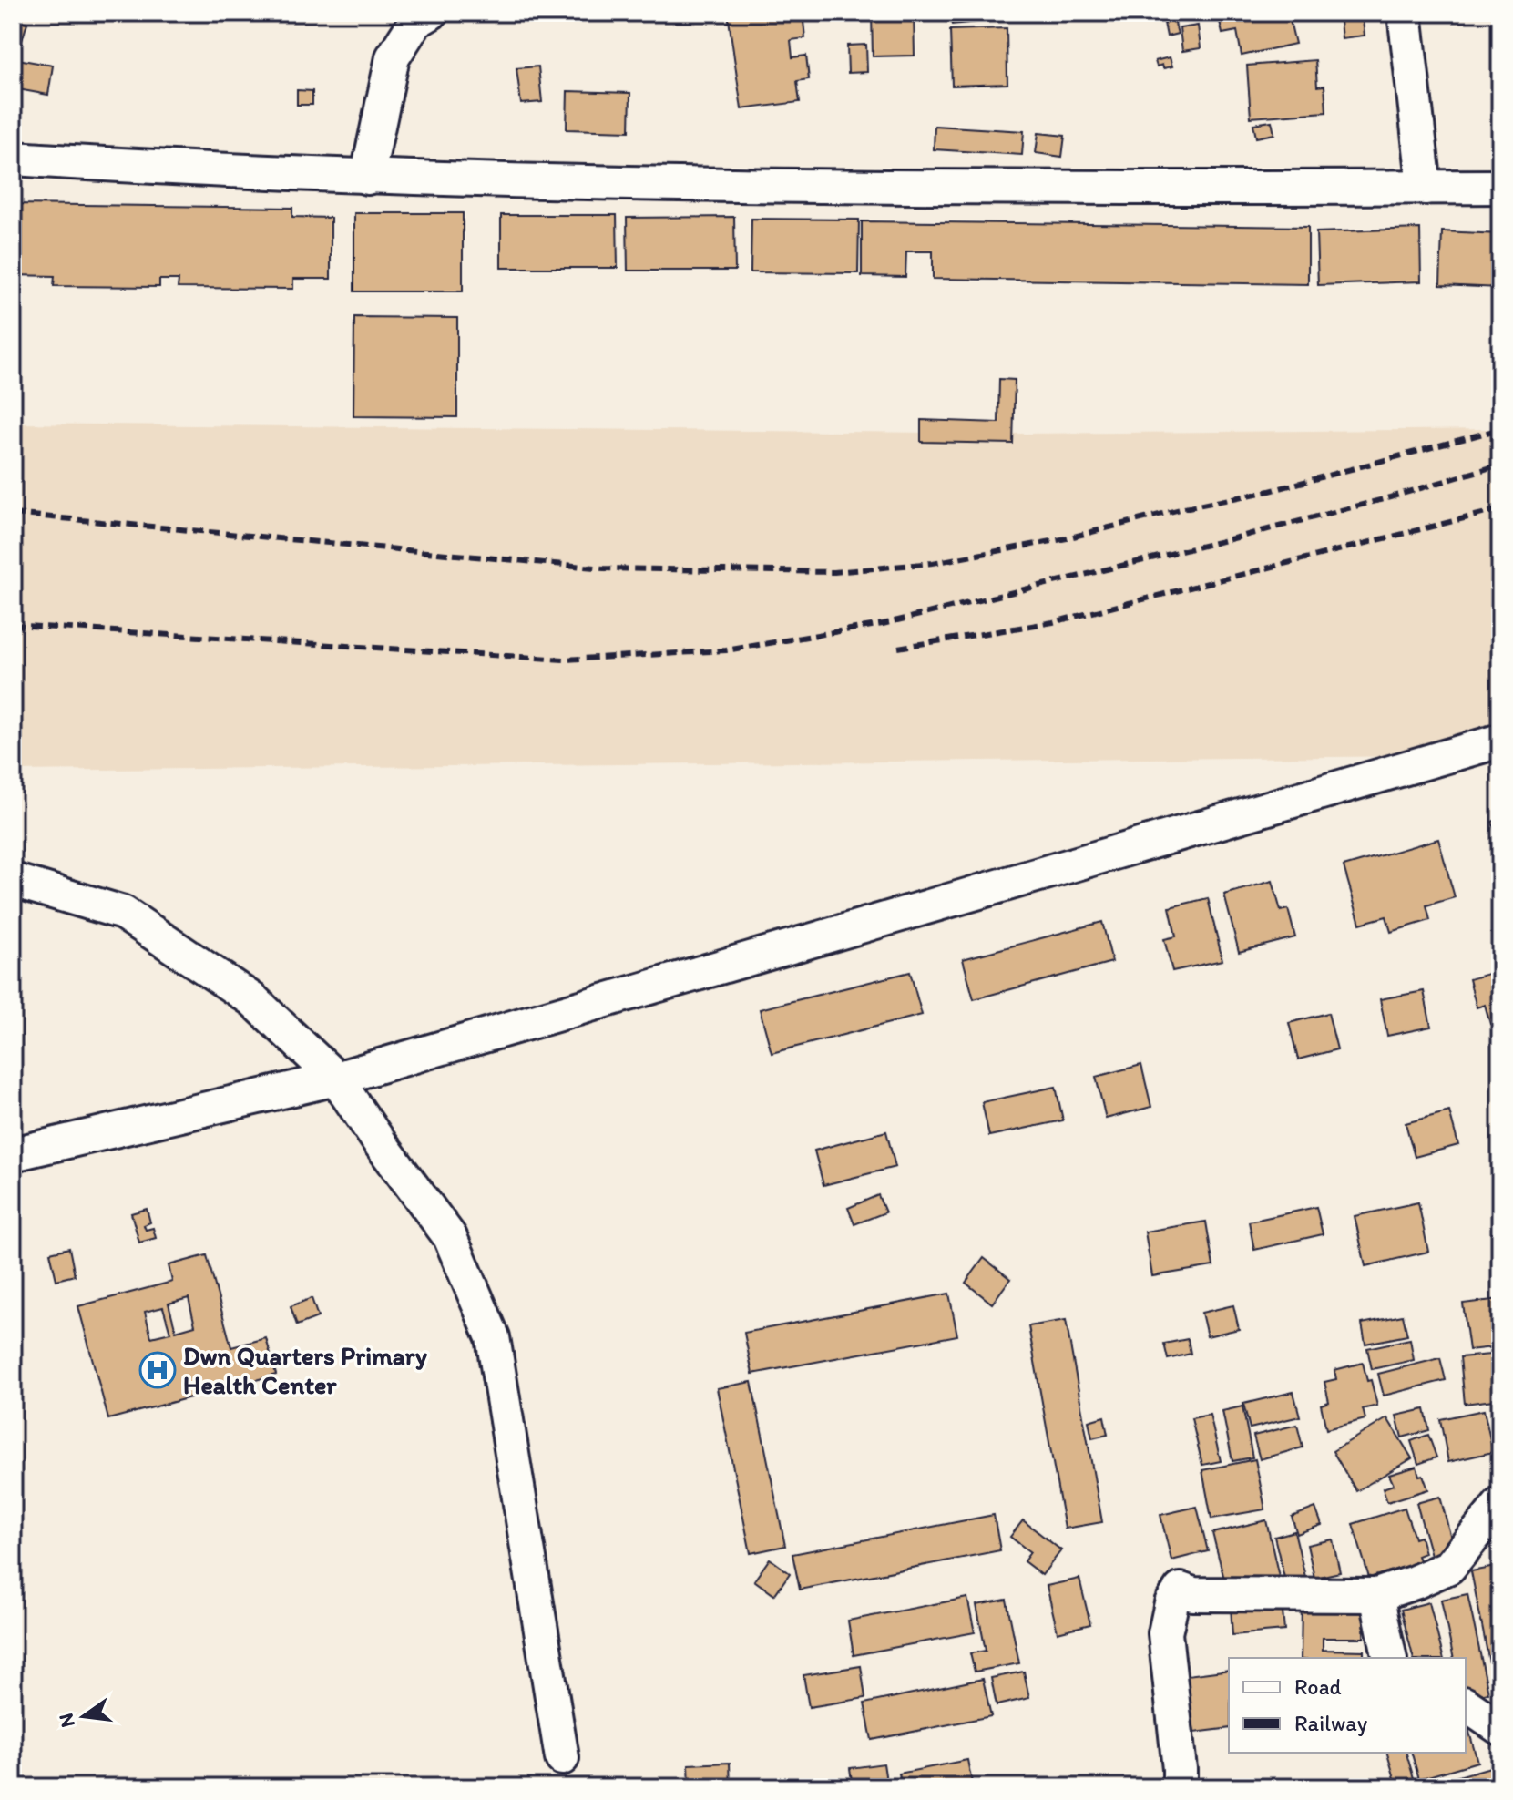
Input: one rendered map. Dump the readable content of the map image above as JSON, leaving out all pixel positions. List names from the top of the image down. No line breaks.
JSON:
{"places":{"hospital":["Dwn Quarters Primary Health Center"]},"legend":["Road","Railway"],"north":"left"}
